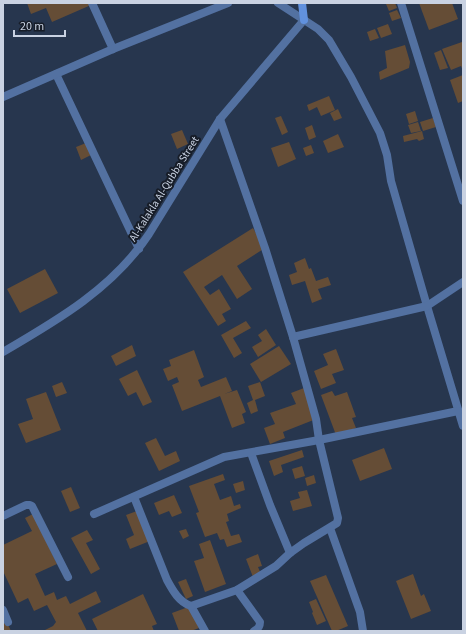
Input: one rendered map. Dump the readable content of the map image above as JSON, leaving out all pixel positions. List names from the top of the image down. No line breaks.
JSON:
{"streets":{"street":["Al-Kalakla Al-Qubba Street"]},"scale_bar":"20 m"}
